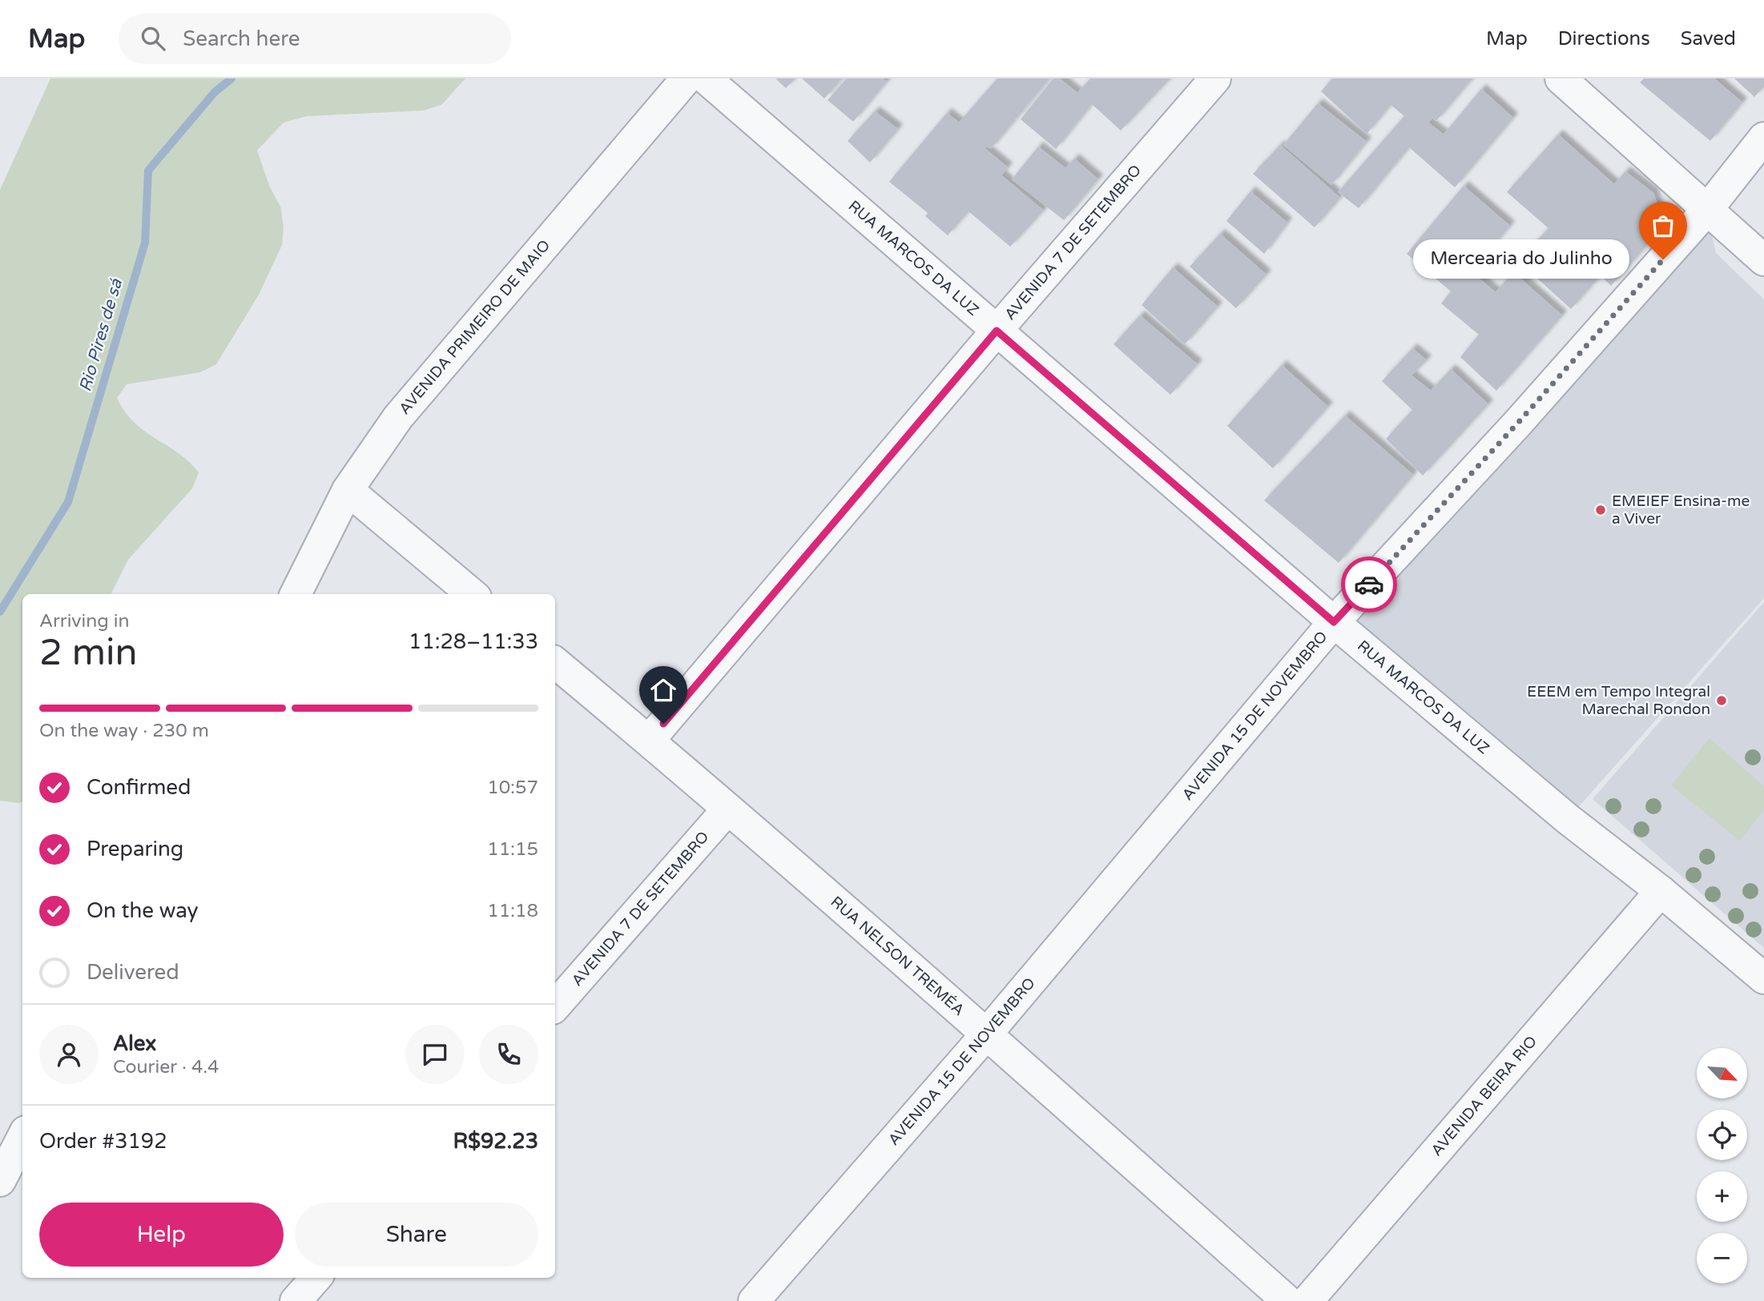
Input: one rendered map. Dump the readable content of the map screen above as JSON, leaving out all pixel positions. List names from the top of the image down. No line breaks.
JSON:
{"streets":{"street":["AVENIDA 7 DE SETEMBRO","RUA MARCOS DA LUZ","AVENIDA PRIMEIRO DE MAIO","AVENIDA 15 DE NOVEMBRO","RUA NELSON TREMÉA","AVENIDA BEIRA RIO"]},"crossings":[["AVENIDA 7 DE SETEMBRO","RUA MARCOS DA LUZ"],["AVENIDA 7 DE SETEMBRO","RUA NELSON TREMÉA"],["RUA MARCOS DA LUZ","AVENIDA 15 DE NOVEMBRO"],["RUA MARCOS DA LUZ","AVENIDA BEIRA RIO"],["AVENIDA 15 DE NOVEMBRO","RUA NELSON TREMÉA"]],"water":["Rio Pires de sá"],"places":["Mercearia do Julinho","EMEIEF Ensina-me a Viver","EEEM em Tempo Integral Marechal Rondon"],"north":"bottom right","page":{"header":"Map","search":"Search here","nav":["Map","Directions","Saved"],"bubble":"Mercearia do Julinho","heading":["2 min","Arriving in","11:28–11:33"],"panel":["Alex","Courier · 4.4","Order #3192","R$92.23"],"bar":"On the way · 230 m","list":[["Confirmed","10:57"],["Preparing","11:15"],["On the way","11:18"],"Delivered"],"map_buttons":["+","−"],"buttons":["Help","Share"]}}
